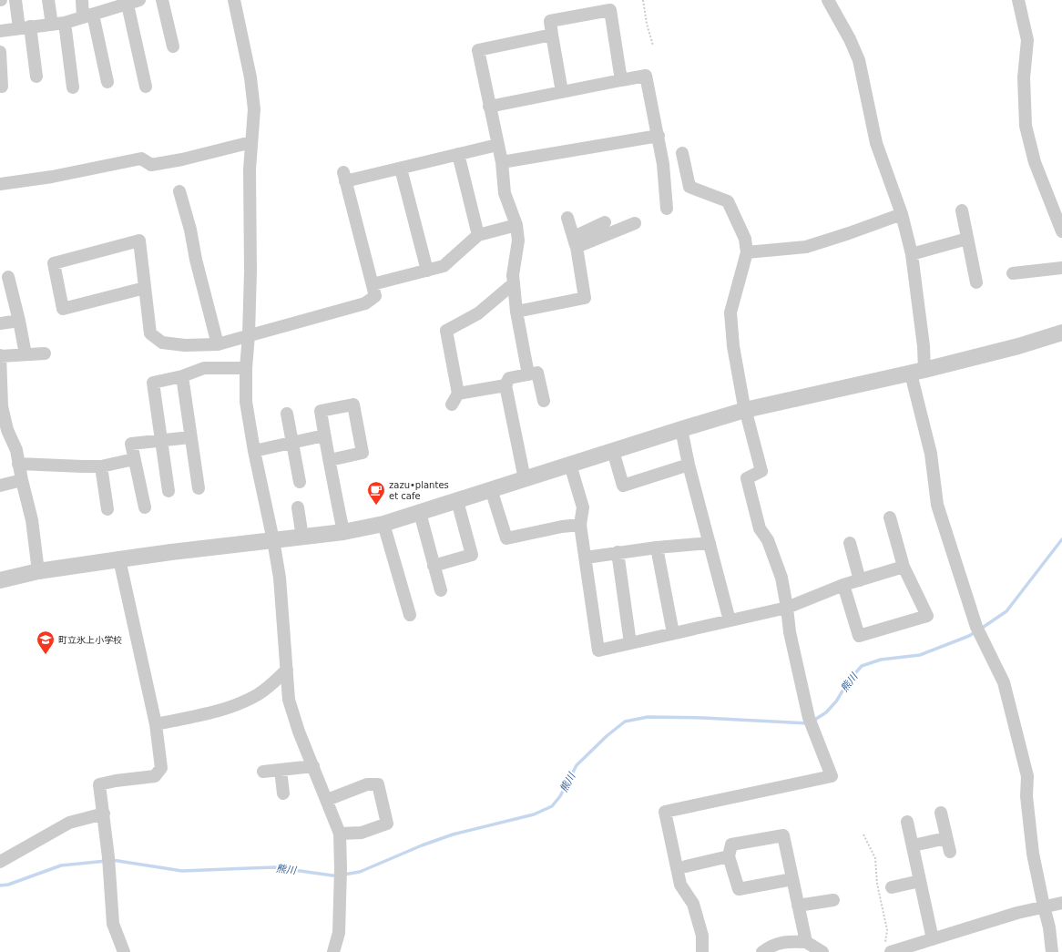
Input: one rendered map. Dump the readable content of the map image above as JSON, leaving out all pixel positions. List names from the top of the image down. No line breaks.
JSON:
{"water":["熊川"],"places":{"cafe":["zazu•plantes et cafe"],"school or university":["町立氷上小学校"]}}
